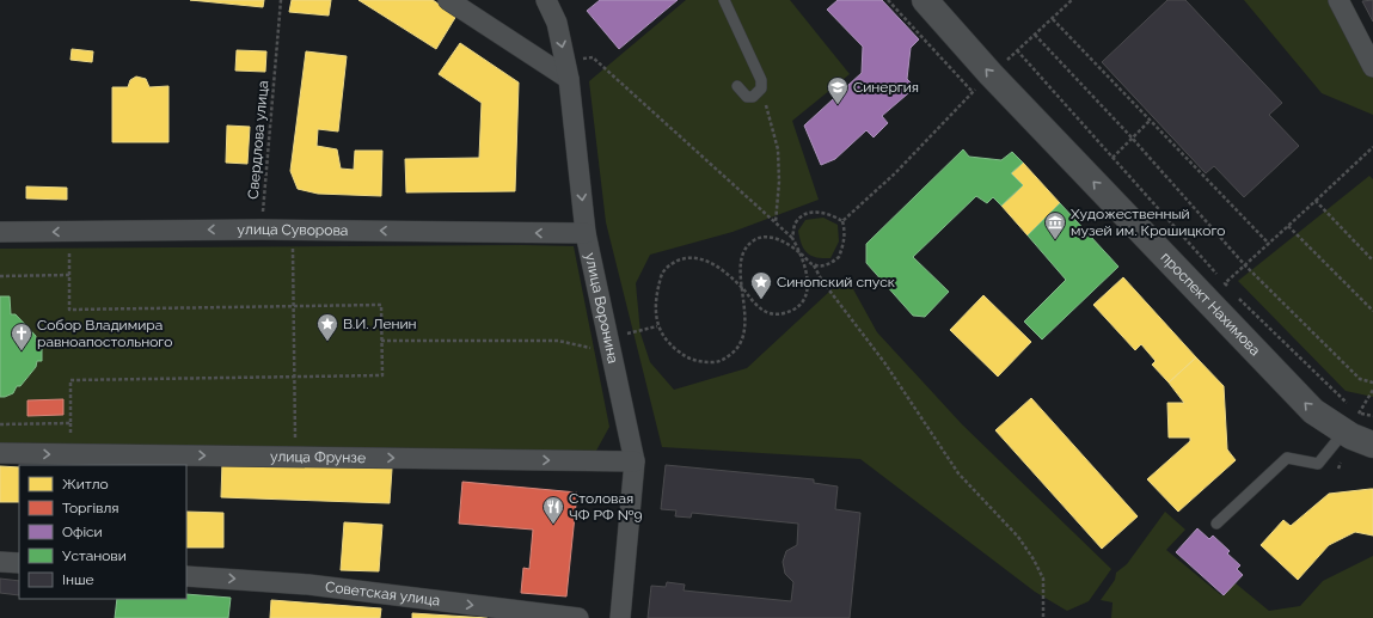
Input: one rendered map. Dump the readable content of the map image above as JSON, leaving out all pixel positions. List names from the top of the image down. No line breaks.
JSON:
{"streets":{"main road":["проспект Нахимова"],"street":["улица Суворова","улица Воронина","улица Фрунзе","Советская улица"],"path":["Свердлова улица"]},"crossings":[["Свердлова улица","улица Суворова"],["улица Суворова","улица Воронина"],["улица Воронина","улица Фрунзе"]],"one_way":["улица Суворова","проспект Нахимова","улица Воронина","улица Фрунзе","Советская улица"],"places":{"school or university":["Синергия"],"museum":["Художественный музей им. Крошицкого"],"place":["Синопский спуск","В.И. Ленин"],"church":["Собор Владимира равноапостольного"],"restaurant":["Столовая ЧФ РФ №9"]},"legend":["Житло","Торгівля","Офіси","Установи","Інше"]}
